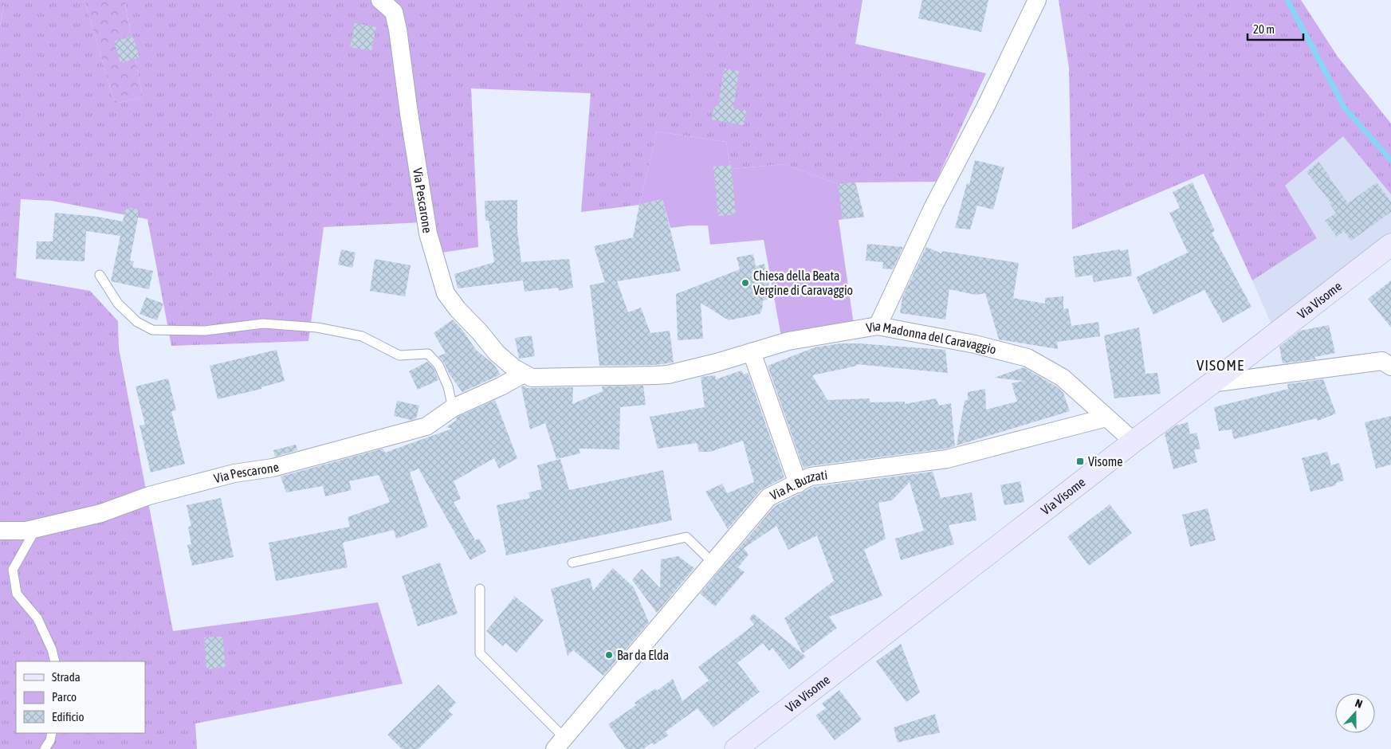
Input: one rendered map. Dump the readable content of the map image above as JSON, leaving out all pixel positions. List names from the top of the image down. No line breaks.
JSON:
{"streets":{"street":["Via Pescarone","Via Visome","Via Madonna del Caravaggio","Via A. Buzzati"]},"crossings":[["Via Pescarone","Via Madonna del Caravaggio"],["Via Visome","Via Madonna del Caravaggio"],["Via Madonna del Caravaggio","Via A. Buzzati"]],"districts":["VISOME"],"places":{"other":["Chiesa della Beata Vergine di Caravaggio","Bar da Elda"],"transit":["Visome"]},"legend":["Strada","Parco","Edificio"],"scale_bar":"20 m","north":"top"}
